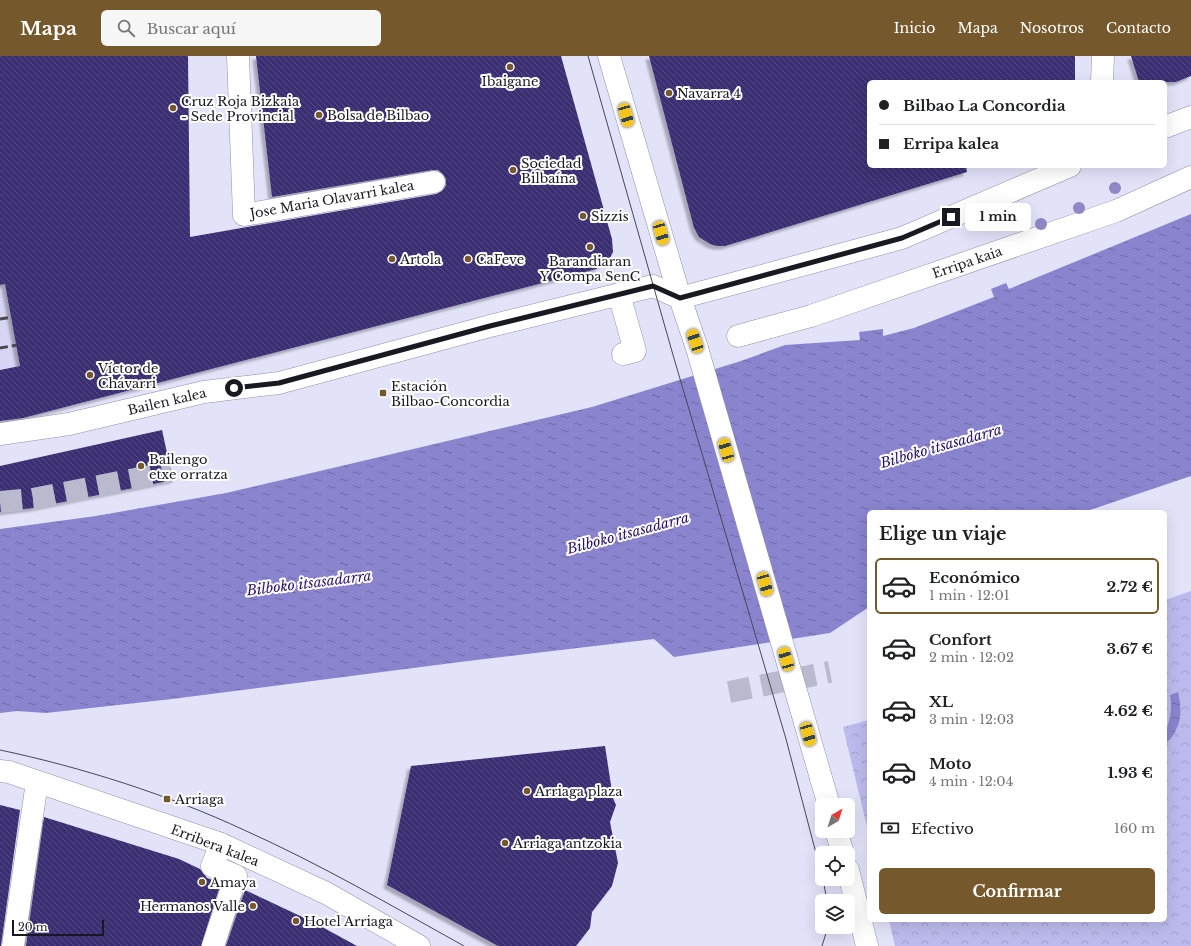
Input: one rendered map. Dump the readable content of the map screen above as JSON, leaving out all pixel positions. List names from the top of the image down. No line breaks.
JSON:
{"streets":{"street":["Jose Maria Olavarri kalea","Erripa kaia","Bailen kalea","Erribera kalea"]},"water":["Bilboko itsasadarra"],"places":{"other":["Ibaigane","Navarra 4","Cruz Roja Bizkaia - Sede Provincial","Bolsa de Bilbao","Sociedad Bilbaína","Sizzis","Barandiaran Y Compa SenC","Artola","CaFeve","Víctor de Chávarri","Bailengo etxe orratza","Arriaga plaza","Arriaga antzokia","Amaya","Hermanos Valle","Hotel Arriaga"],"transit":["Estación Bilbao-Concordia","Arriaga"]},"scale_bar":"20 m","north":"top right","page":{"header":"Mapa","search":"Buscar aquí","nav":["Inicio","Mapa","Nosotros","Contacto"],"banner":["Bilbao La Concordia","Erripa kalea"],"bubble":"1 min","heading":"Elige un viaje","list":[{"name":"Económico","note":"1 min · 12:01","value":"2.72 €"},{"name":"Confort","note":"2 min · 12:02","value":"3.67 €"},{"name":"XL","note":"3 min · 12:03","value":"4.62 €"},{"name":"Moto","note":"4 min · 12:04","value":"1.93 €"}],"pay":["Efectivo","160 m"],"buttons":"Confirmar","scale":"20 m"}}
